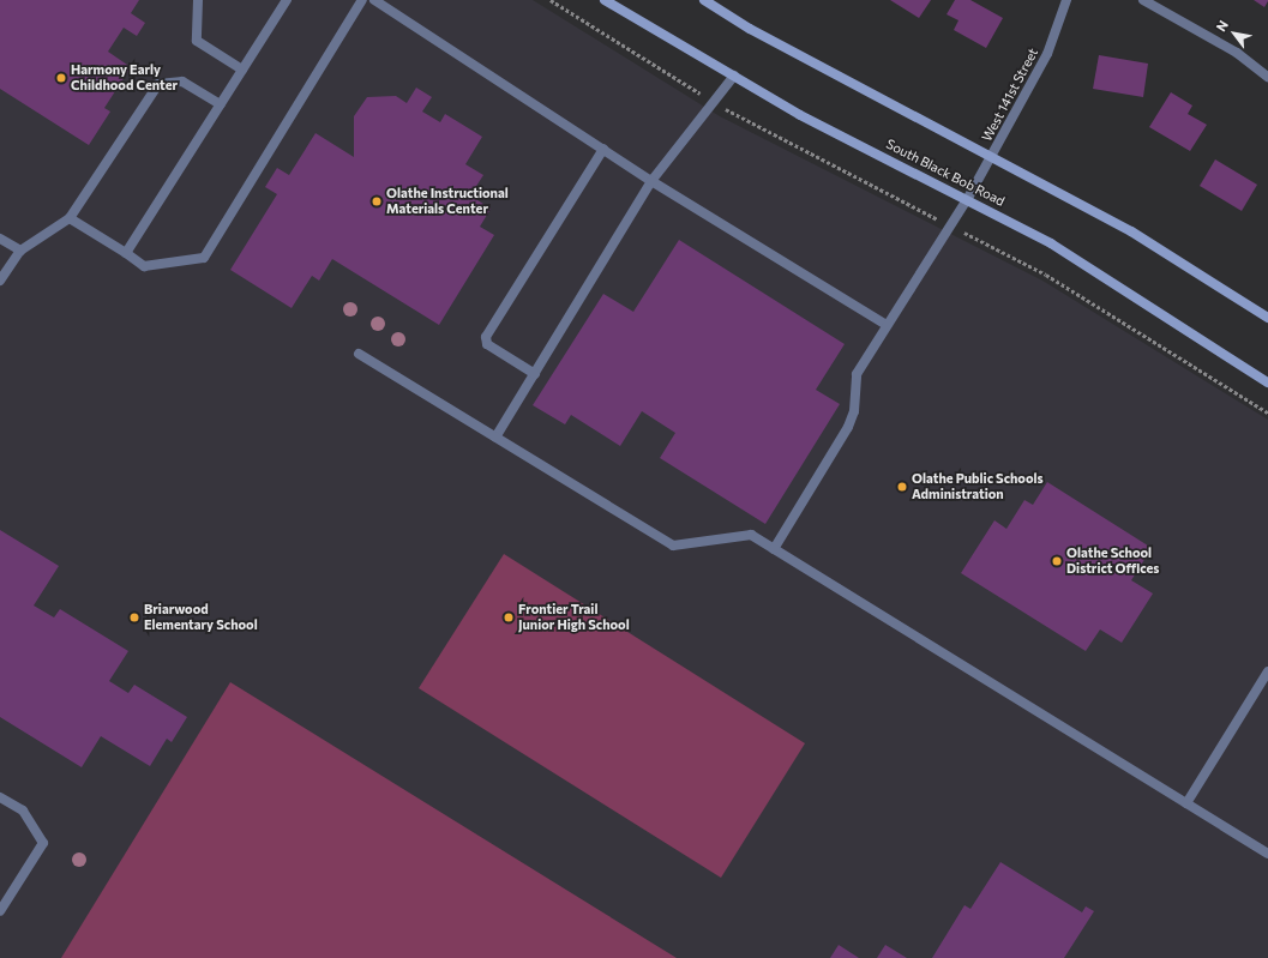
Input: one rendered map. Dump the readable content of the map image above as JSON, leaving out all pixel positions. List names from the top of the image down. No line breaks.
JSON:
{"streets":{"main road":["South Black Bob Road"],"street":["West 141st Street"]},"crossings":[["West 141st Street","South Black Bob Road"]],"places":["Harmony Early Childhood Center","Olathe Instructional Materials Center","Olathe Public Schools Administration","Olathe School District Offices","Briarwood Elementary School","Frontier Trail Junior High School"],"north":"top left"}
